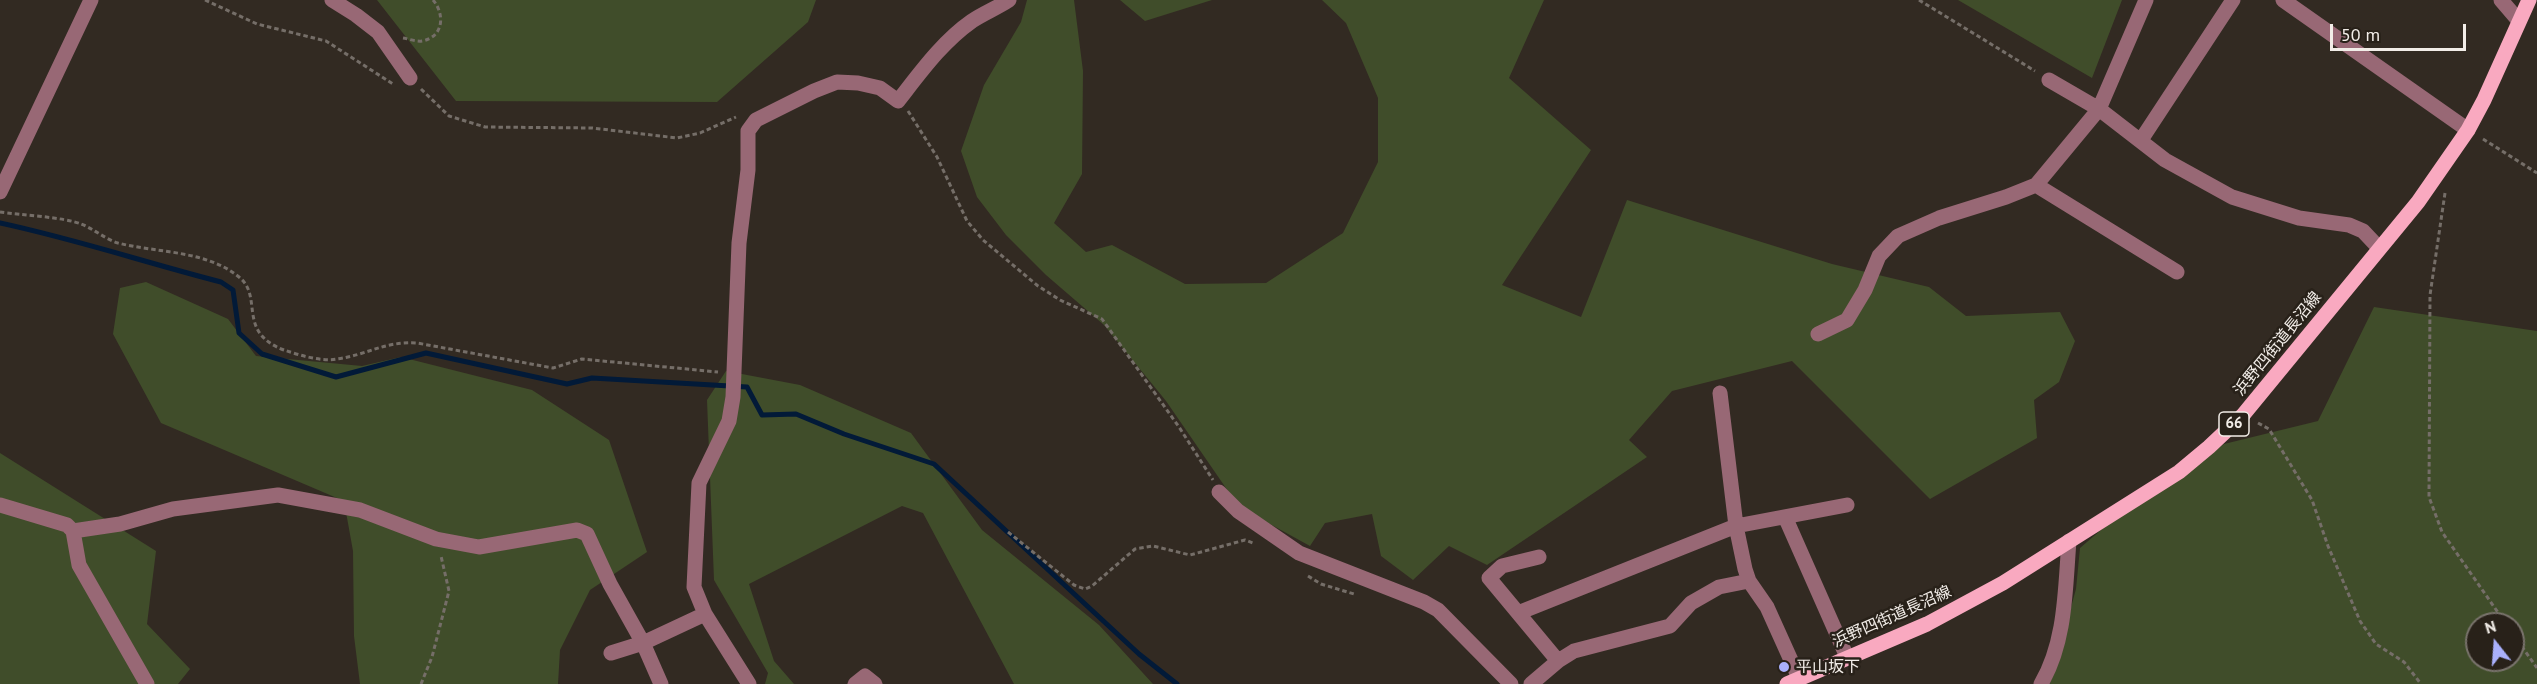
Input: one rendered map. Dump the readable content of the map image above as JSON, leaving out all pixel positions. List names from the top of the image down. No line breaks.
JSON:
{"streets":{"main road":["浜野四街道長沼線","66"]},"places":["平山坂下"],"scale_bar":"50 m","north":"top"}
